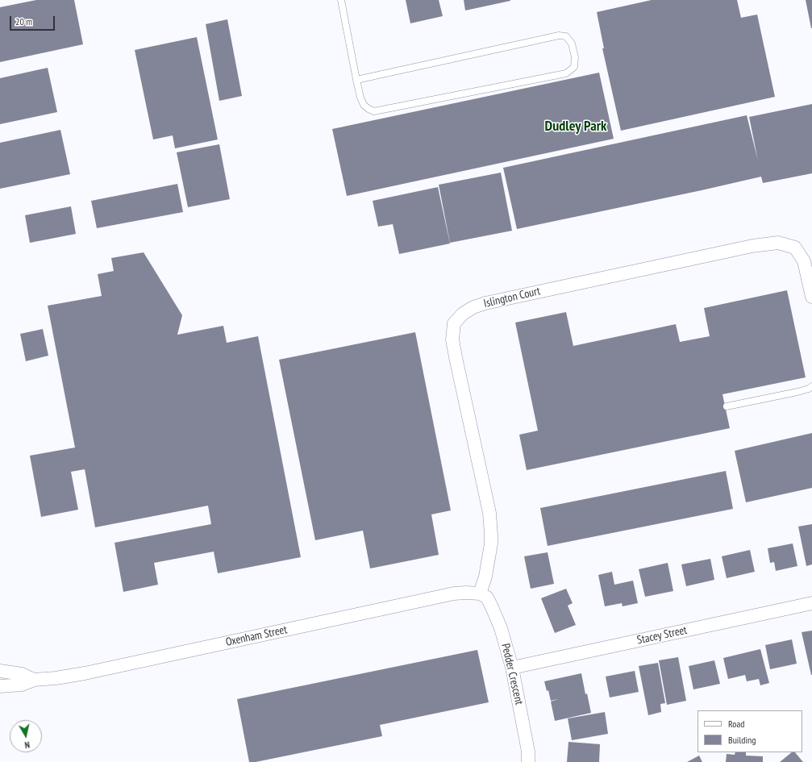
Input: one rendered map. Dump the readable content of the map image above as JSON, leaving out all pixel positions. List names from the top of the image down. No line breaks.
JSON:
{"streets":{"street":["Islington Court","Stacey Street","Oxenham Street","Pedder Crescent"]},"crossings":[["Islington Court","Oxenham Street"],["Islington Court","Pedder Crescent"],["Stacey Street","Pedder Crescent"],["Oxenham Street","Pedder Crescent"]],"districts":["Dudley Park"],"legend":["Road","Building"],"scale_bar":"20 m","north":"bottom"}
